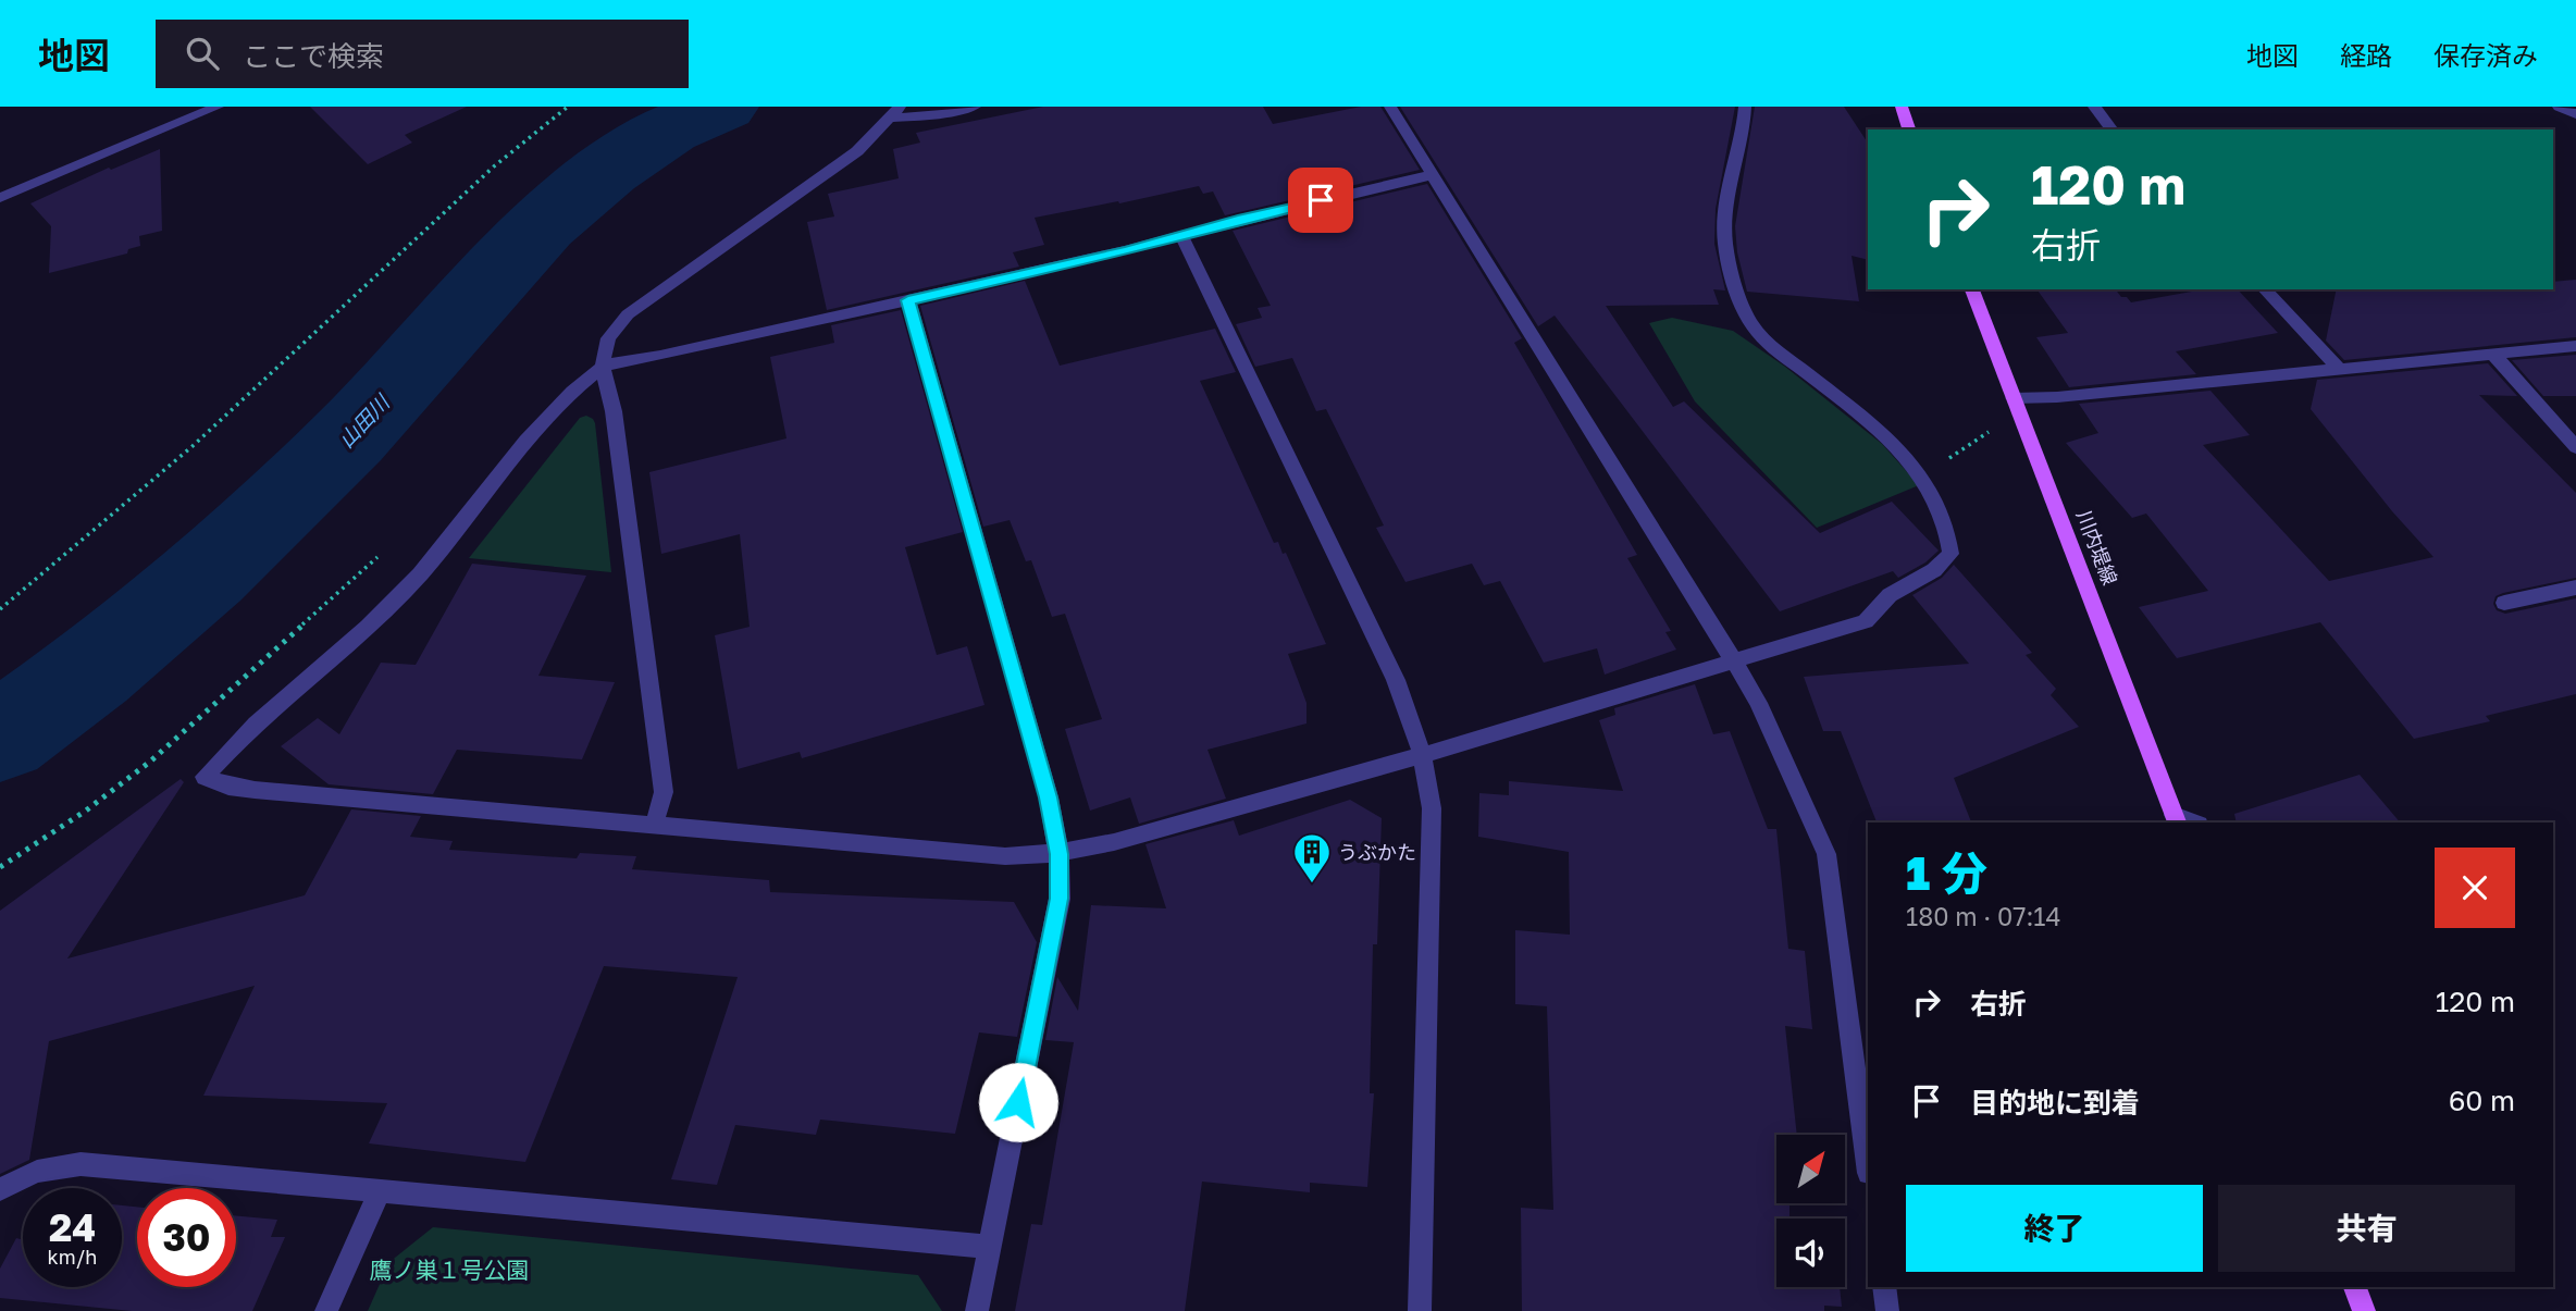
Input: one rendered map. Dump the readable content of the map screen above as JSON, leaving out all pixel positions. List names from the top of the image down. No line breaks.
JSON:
{"streets":{"main road":["川内堤線"]},"water":["山田川"],"parks":["鷹ノ巣１号公園"],"places":{"building":["うぶかた"]},"north":"top right","page":{"header":"地図","search":"ここで検索","nav":["地図","経路","保存済み"],"turn":["120 m","右折"],"heading":["1 分","180 m · 07:14"],"list":[{"name":"右折","value":"120 m"},{"name":"目的地に到着","value":"60 m"}],"buttons":["終了","共有"],"speed":"24 km/h","limit":"30"}}
